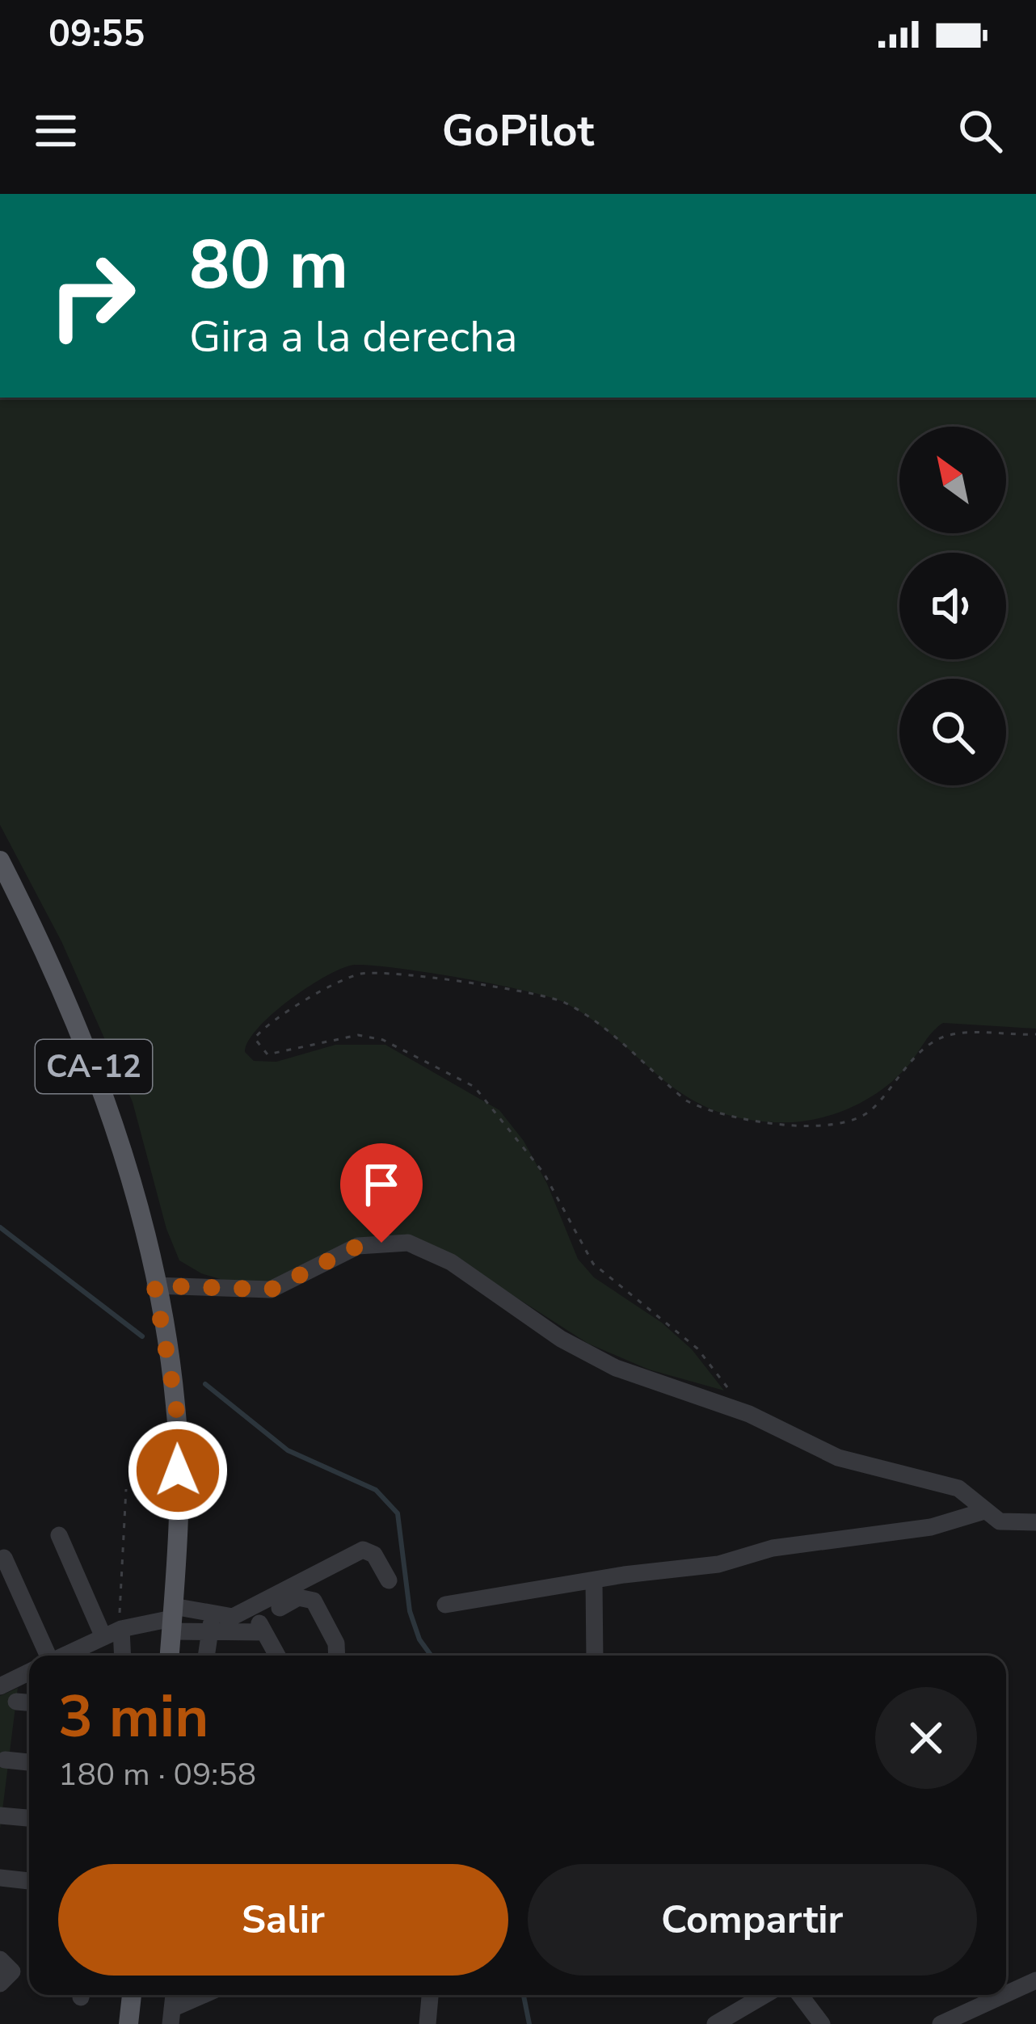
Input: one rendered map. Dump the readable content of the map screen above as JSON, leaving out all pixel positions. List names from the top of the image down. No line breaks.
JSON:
{"streets":{"main road":["CA-12"]},"north":"top left","page":{"status":"09:55","header":"GoPilot","turn":["80 m","Gira a la derecha"],"heading":["3 min","180 m · 09:58"],"buttons":["Salir","Compartir"]}}
